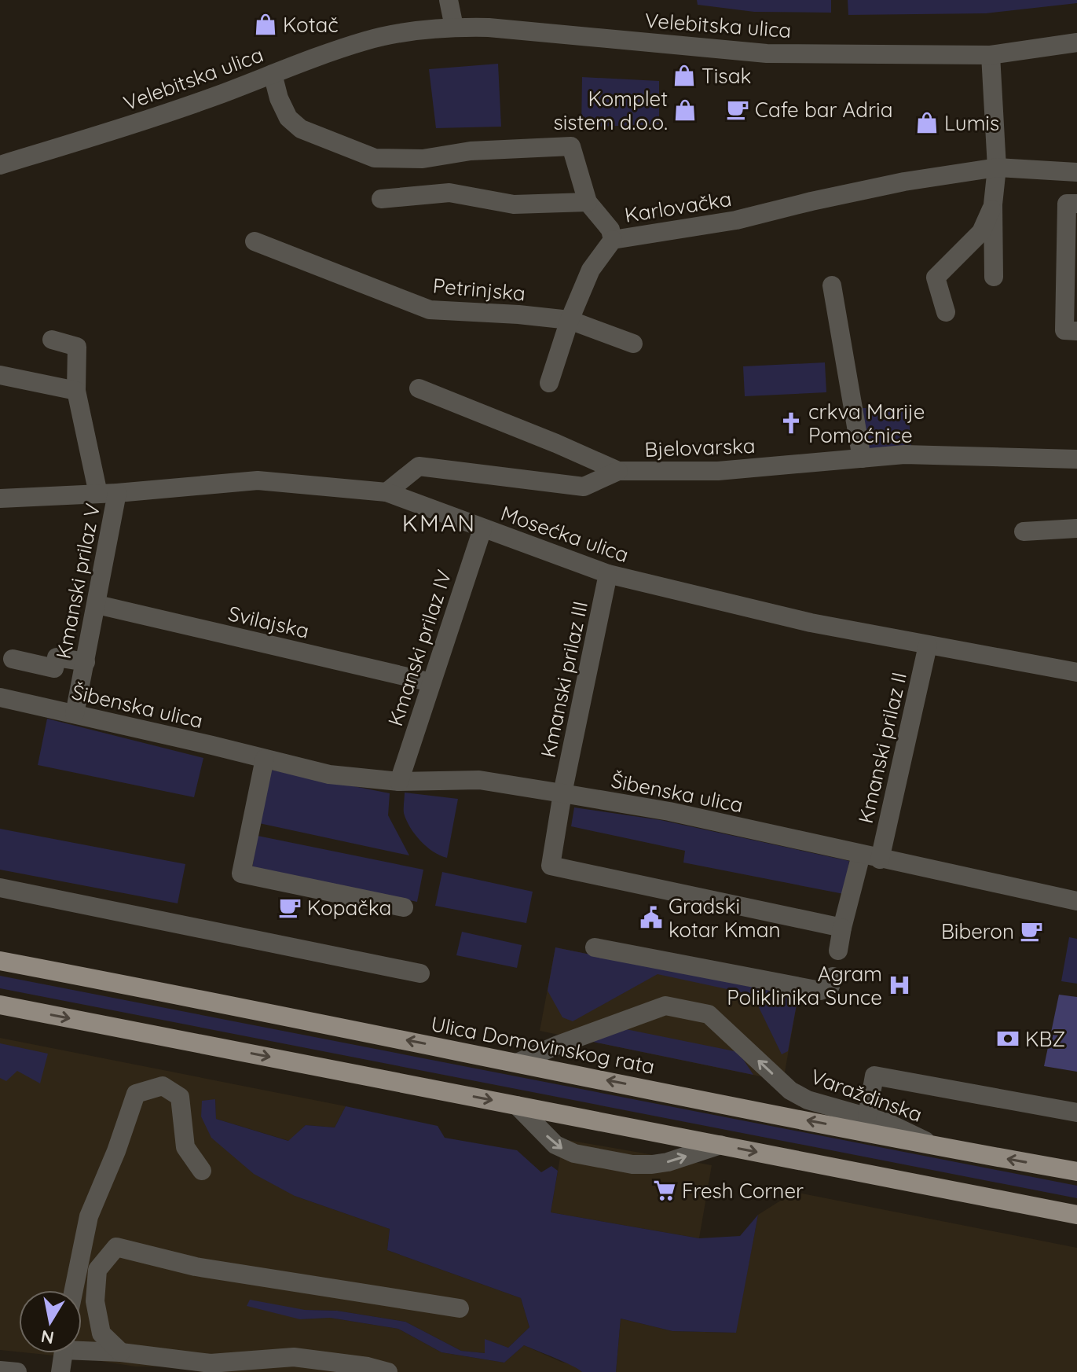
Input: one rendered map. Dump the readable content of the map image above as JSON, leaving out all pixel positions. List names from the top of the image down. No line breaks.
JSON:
{"streets":{"main road":["Ulica Domovinskog rata"],"street":["Velebitska ulica","Karlovačka","Petrinjska","Bjelovarska","Mosećka ulica","Kmanski prilaz V","Svilajska","Kmanski prilaz IV","Kmanski prilaz III","Šibenska ulica","Kmanski prilaz II","Varaždinska"]},"crossings":[["Velebitska ulica","Karlovačka"],["Mosećka ulica","Kmanski prilaz V"],["Mosećka ulica","Kmanski prilaz IV"],["Mosećka ulica","Kmanski prilaz III"],["Mosećka ulica","Kmanski prilaz II"],["Kmanski prilaz V","Svilajska"],["Kmanski prilaz V","Šibenska ulica"],["Svilajska","Kmanski prilaz IV"],["Kmanski prilaz IV","Šibenska ulica"],["Kmanski prilaz III","Šibenska ulica"],["Šibenska ulica","Kmanski prilaz II"],["Ulica Domovinskog rata","Varaždinska"]],"districts":["KMAN"],"places":{"shop":["Kotač","Tisak","Komplet sistem d.o.o.","Lumis"],"cafe":["Cafe bar Adria","Kopačka","Biberon"],"church":["crkva Marije Pomoćnice"],"public building":["Gradski kotar Kman"],"hospital":["Agram Poliklinika Sunce"],"bank":["KBZ"],"supermarket":["Fresh Corner"]},"north":"bottom"}
